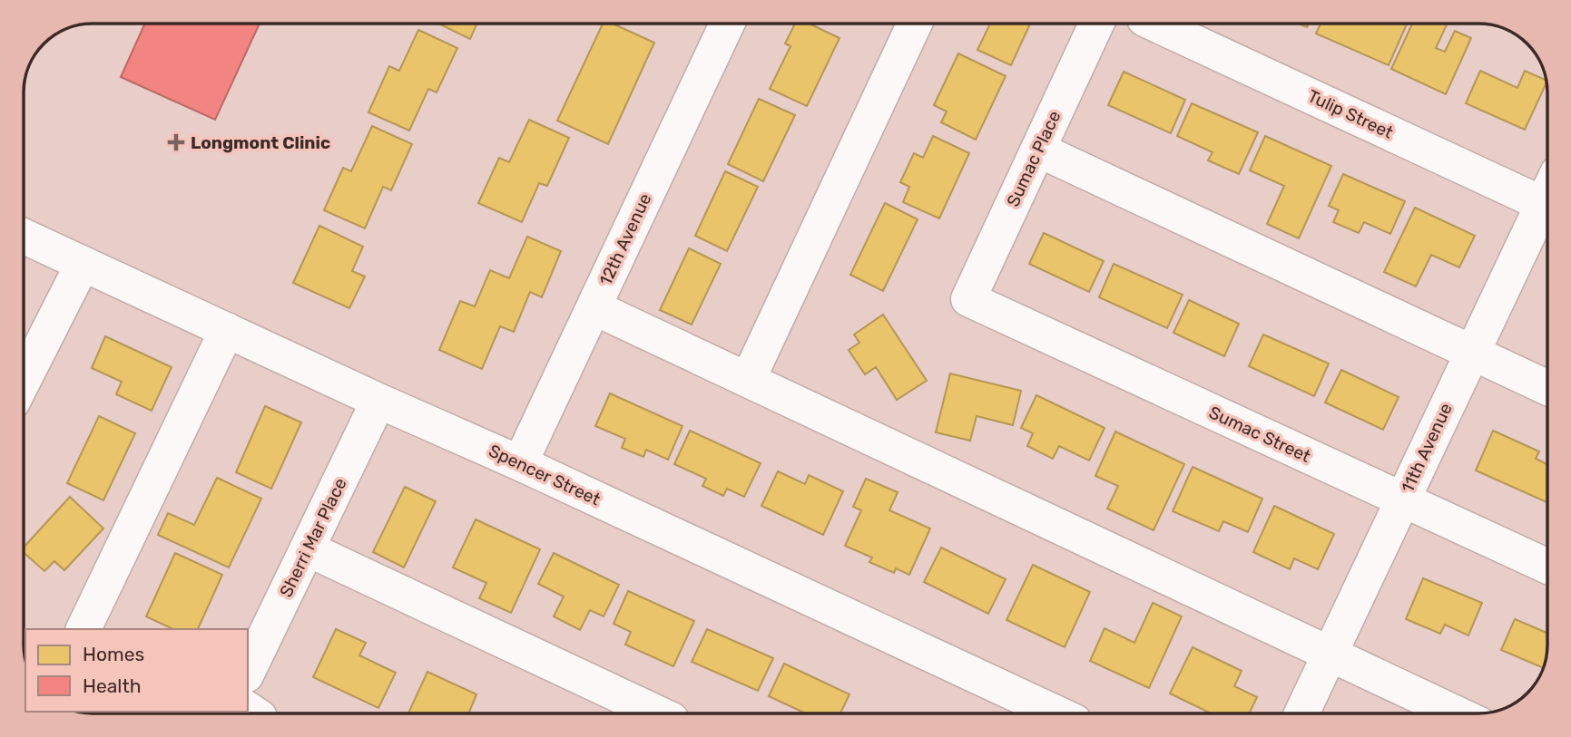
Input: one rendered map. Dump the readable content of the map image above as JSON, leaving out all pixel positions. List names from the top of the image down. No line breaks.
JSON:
{"streets":{"street":["Tulip Street","Sumac Place","12th Avenue","Sumac Street","11th Avenue","Spencer Street","Sherri Mar Place"]},"crossings":[["Sumac Place","Sumac Street"],["12th Avenue","Spencer Street"],["Sumac Street","11th Avenue"],["Spencer Street","Sherri Mar Place"]],"places":{"health":["Longmont Clinic"]},"legend":["Homes","Health"]}
